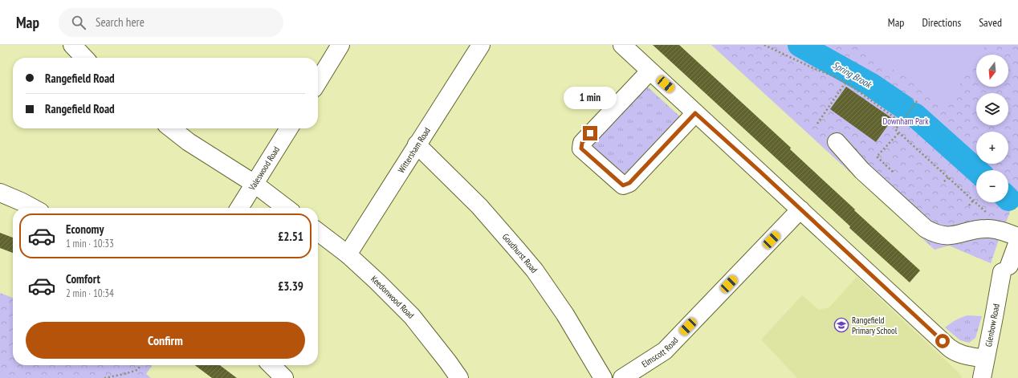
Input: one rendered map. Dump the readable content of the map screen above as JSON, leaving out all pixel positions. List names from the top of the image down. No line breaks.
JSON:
{"streets":{"street":["Wittersham Road","Valeswood Road","Goudhurst Road","Keedonwood Road","Glenbow Road","Elmscott Road"]},"crossings":[["Wittersham Road","Goudhurst Road"],["Wittersham Road","Keedonwood Road"]],"water":["Spring Brook"],"parks":["Downham Park"],"places":{"school or university":["Rangefield Primary School"]},"north":"bottom","page":{"header":"Map","search":"Search here","nav":["Map","Directions","Saved"],"map_buttons":["+","−"],"banner":["Rangefield Road","Rangefield Road"],"bubble":"1 min","list":[{"name":"Economy","note":"1 min · 10:33","value":"£2.51"},{"name":"Comfort","note":"2 min · 10:34","value":"£3.39"}],"buttons":"Confirm"}}
